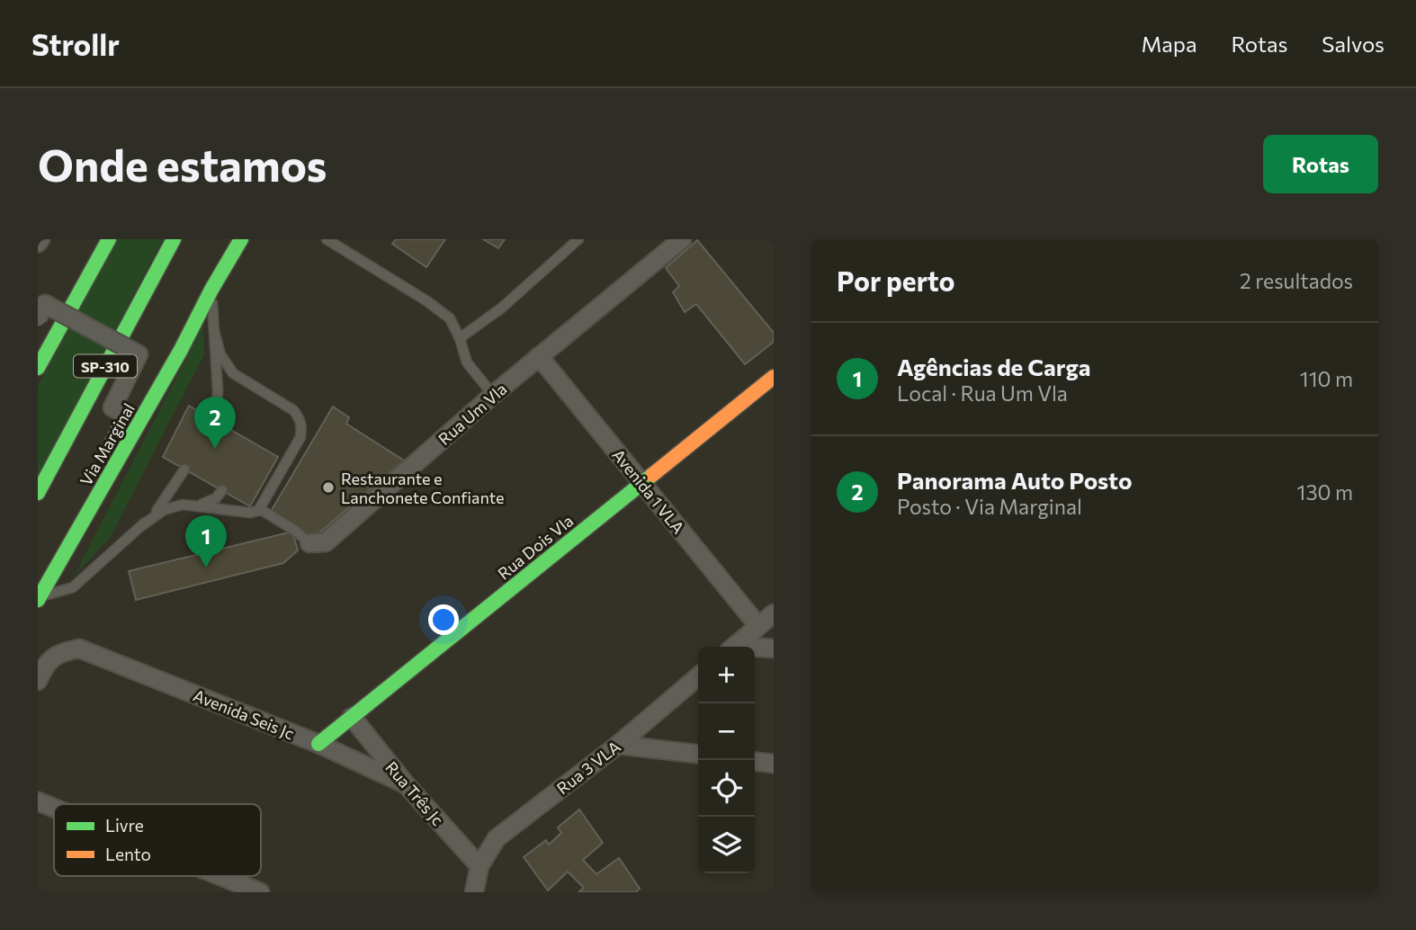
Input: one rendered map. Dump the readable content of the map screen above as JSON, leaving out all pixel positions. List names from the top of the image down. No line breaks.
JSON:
{"streets":{"main road":["SP-310","Via Marginal","Rua Dois Vla"],"street":["Rua Um Vla","Avenida 1 VLA","Avenida Seis Jc","Rua 3 VLA","Rua Três Jc"]},"crossings":[["Rua Um Vla","Avenida 1 VLA"],["Avenida 1 VLA","Rua Dois Vla"],["Rua Dois Vla","Avenida Seis Jc"],["Rua Dois Vla","Rua Três Jc"],["Avenida Seis Jc","Rua Três Jc"],["Rua 3 VLA","Rua Três Jc"]],"places":["Restaurante e Lanchonete Confiante"],"legend":["Livre","Lento"],"page":{"header":"Strollr","nav":["Mapa","Rotas","Salvos"],"buttons":"Rotas","title":"Onde estamos","heading":["Por perto","2 resultados"],"list":[{"mark":"1","name":"Agências de Carga","note":"Local · Rua Um Vla","value":"110 m"},{"mark":"2","name":"Panorama Auto Posto","note":"Posto · Via Marginal","value":"130 m"}],"pins":["2","1"],"map_buttons":["+","−"]}}
